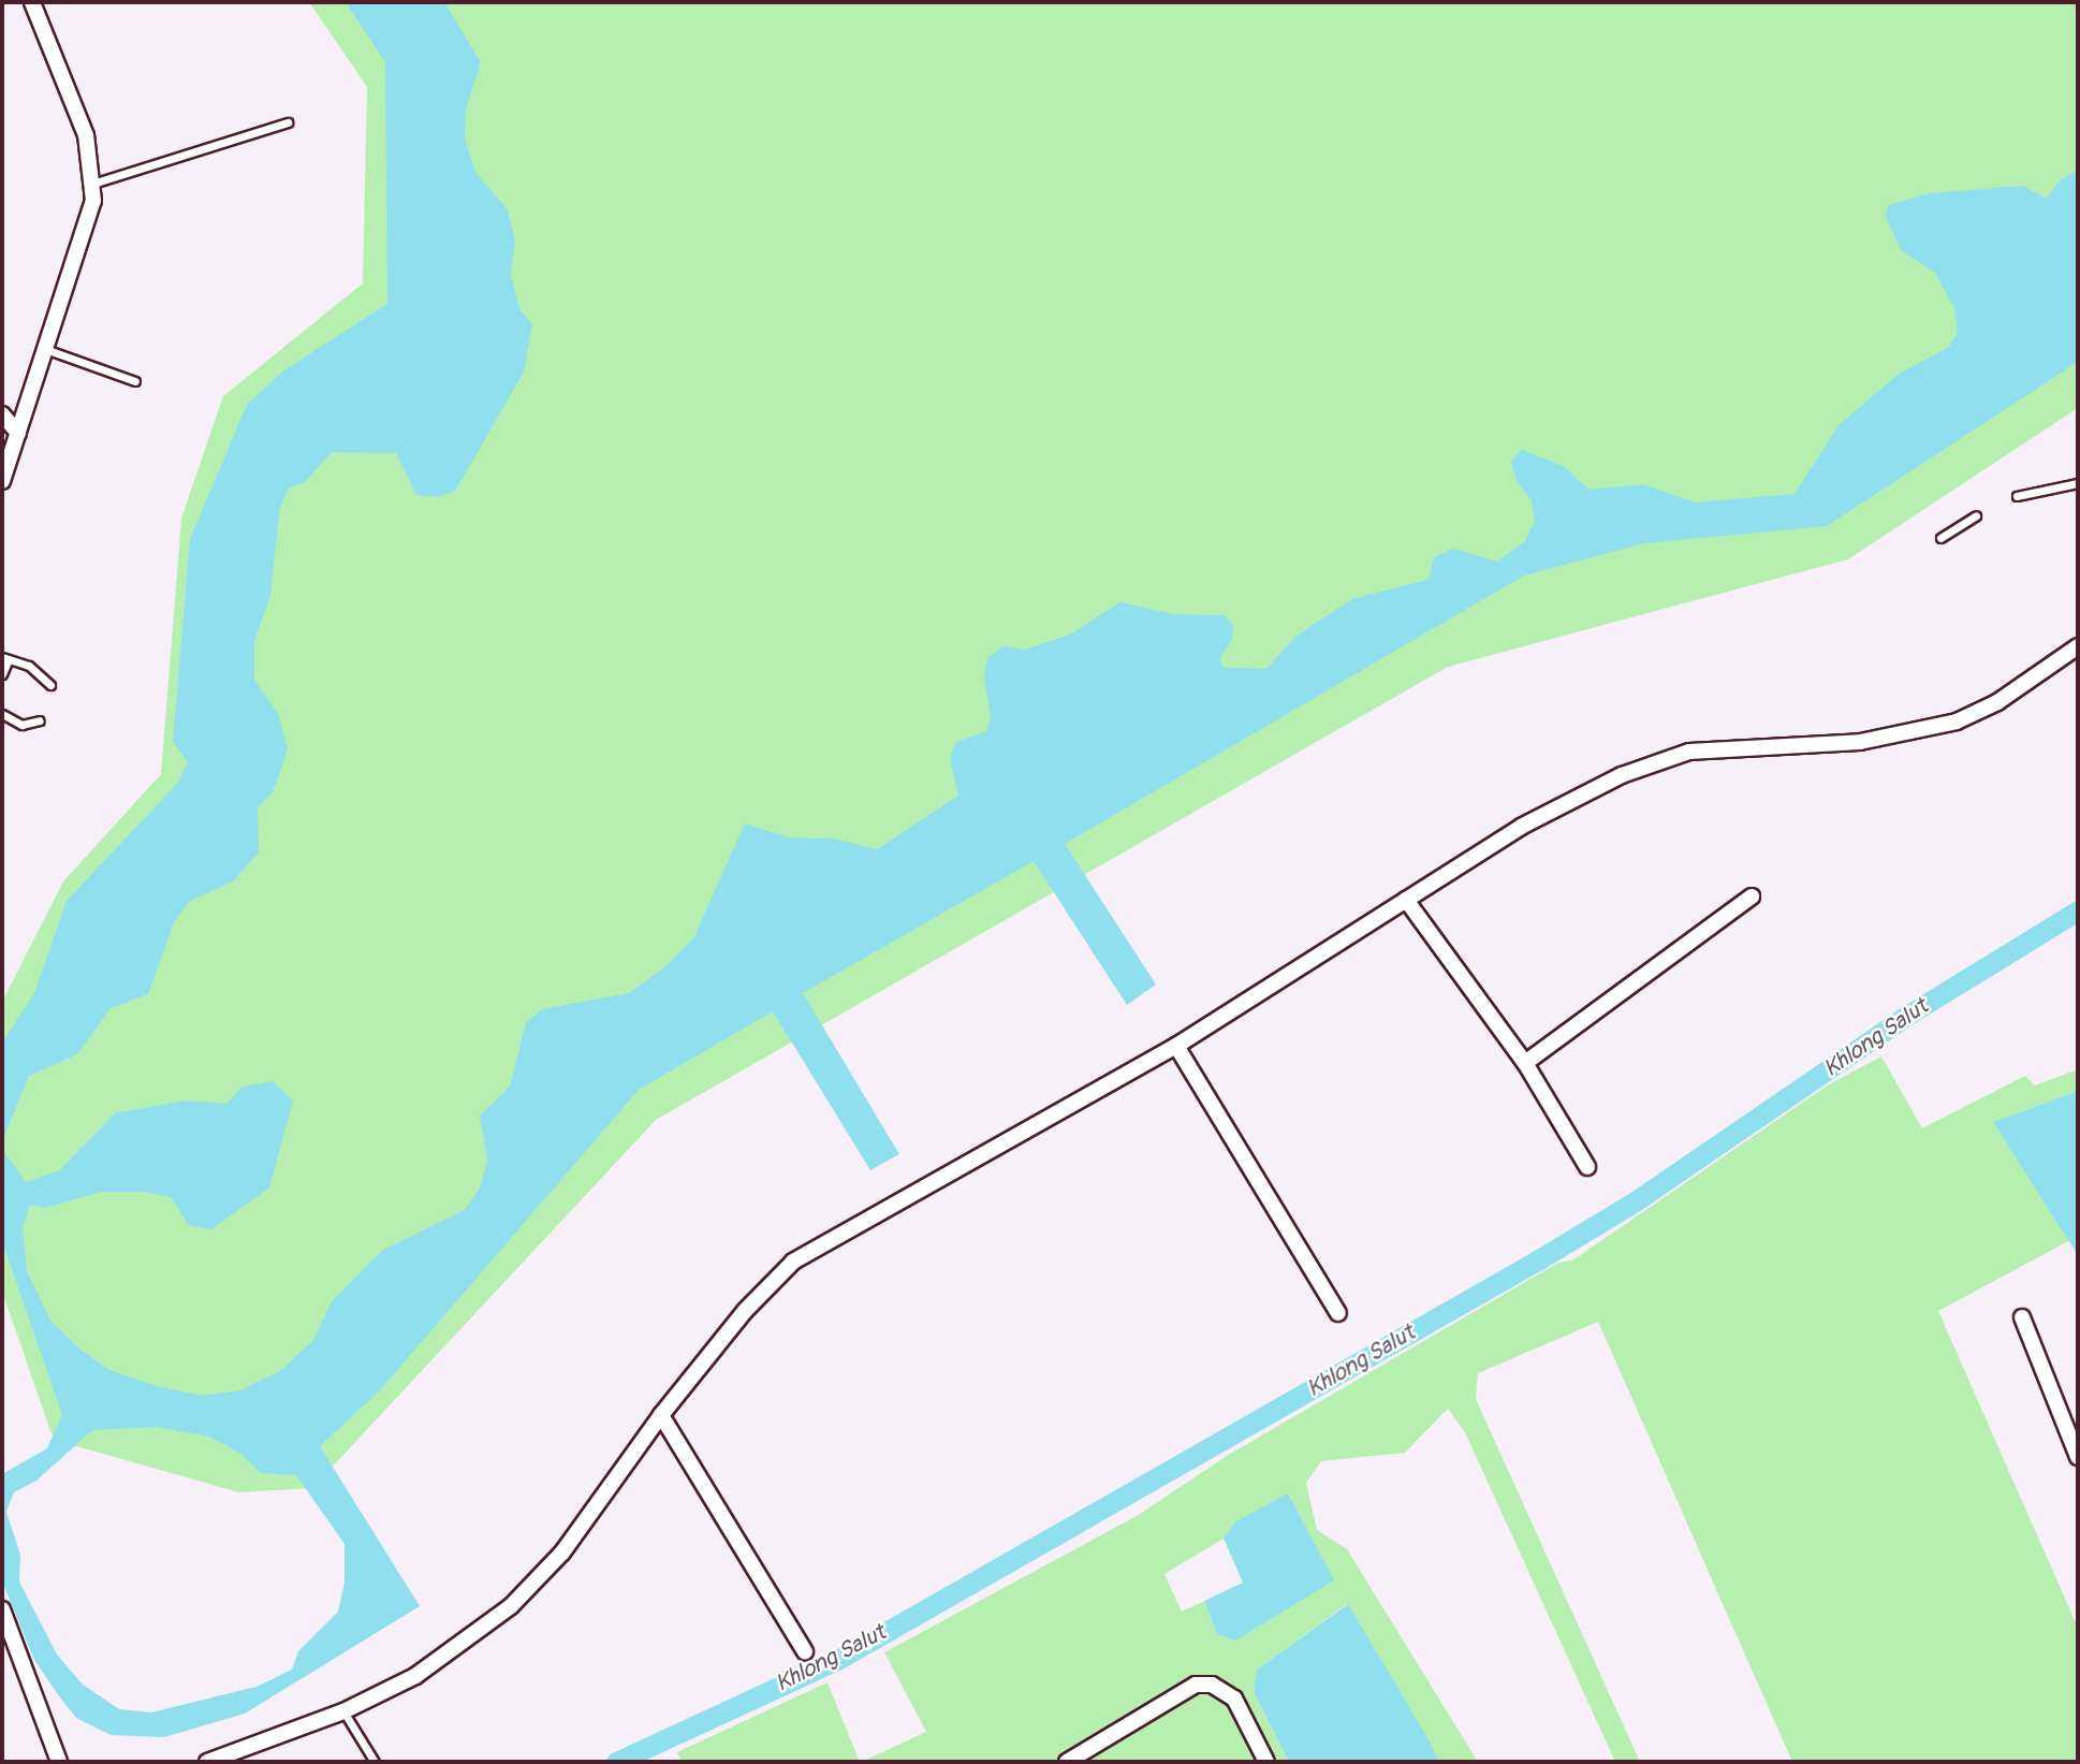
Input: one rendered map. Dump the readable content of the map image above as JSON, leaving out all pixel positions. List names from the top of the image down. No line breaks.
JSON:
{"water":["Khlong Salut"]}
